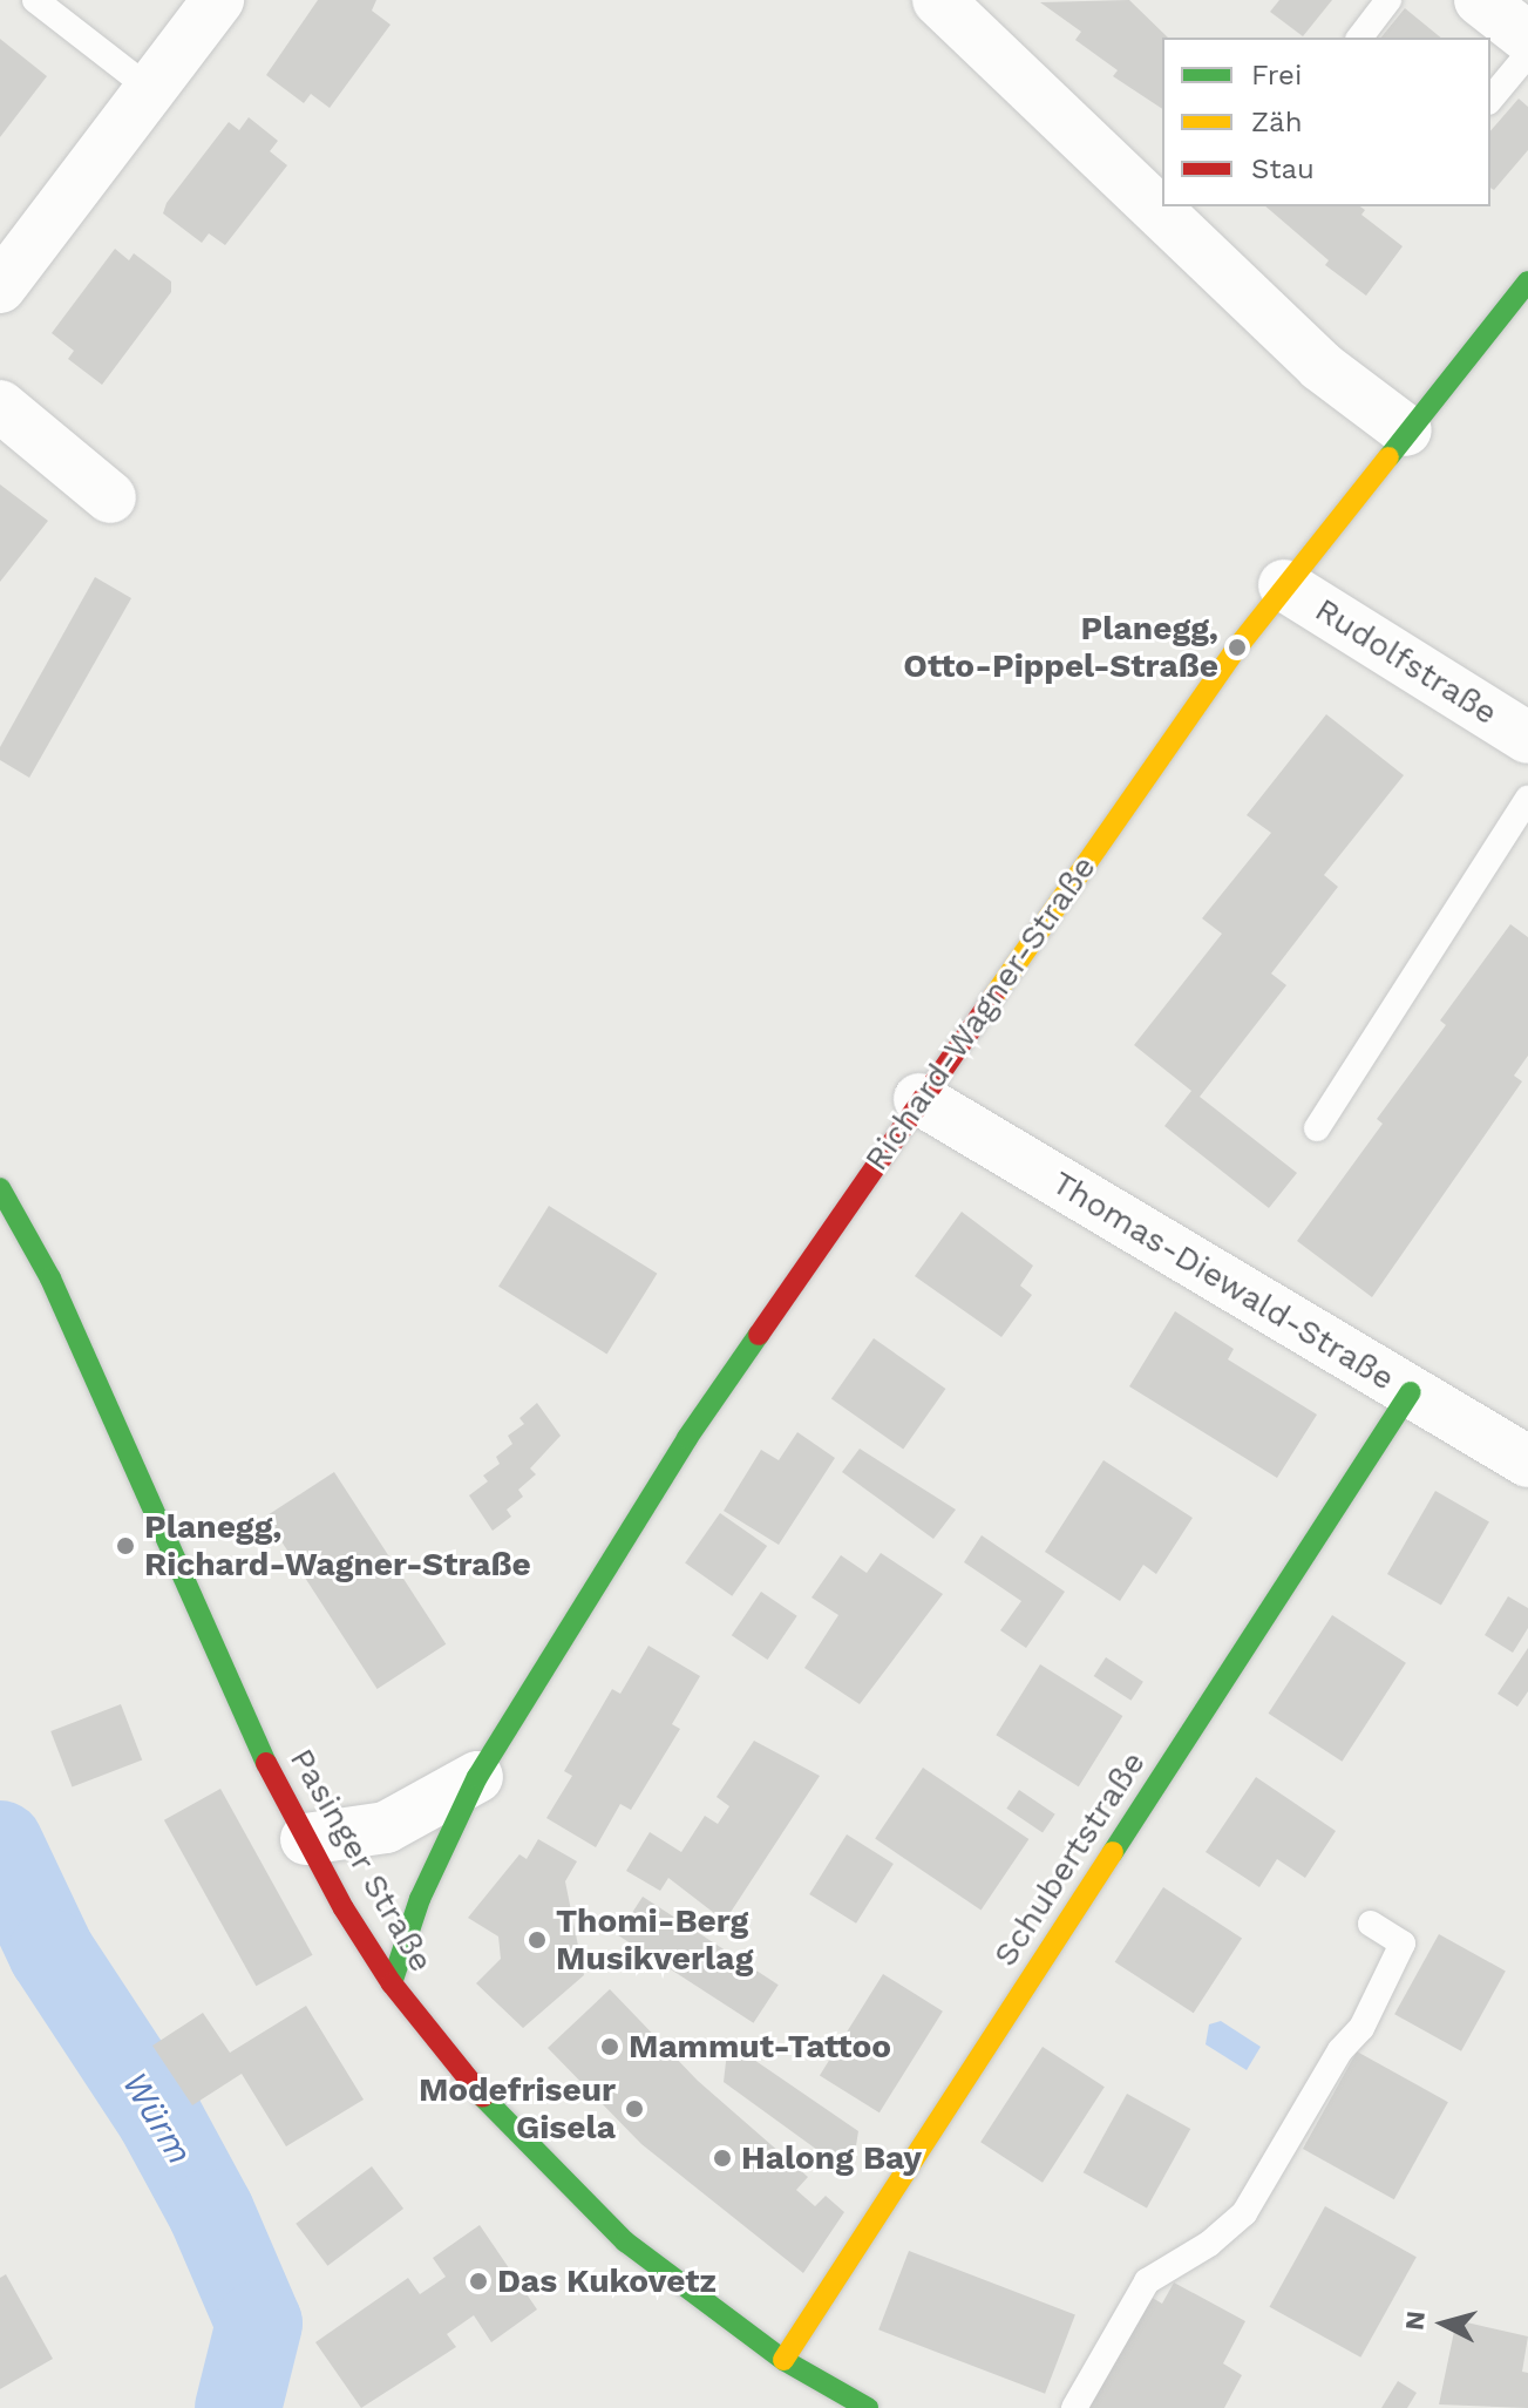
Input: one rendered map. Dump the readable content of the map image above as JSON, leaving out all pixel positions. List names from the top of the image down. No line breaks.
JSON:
{"streets":{"street":["Rudolfstraße","Richard-Wagner-Straße","Thomas-Diewald-Straße","Schubertstraße","Pasinger Straße"]},"crossings":[["Rudolfstraße","Richard-Wagner-Straße"],["Richard-Wagner-Straße","Thomas-Diewald-Straße"],["Richard-Wagner-Straße","Pasinger Straße"],["Thomas-Diewald-Straße","Schubertstraße"],["Schubertstraße","Pasinger Straße"]],"water":["Würm"],"places":["Planegg, Otto-Pippel-Straße","Planegg, Richard-Wagner-Straße","Thomi-Berg Musikverlag","Mammut-Tattoo","Modefriseur Gisela","Halong Bay","Das Kukovetz"],"legend":["Frei","Zäh","Stau"],"north":"left"}
